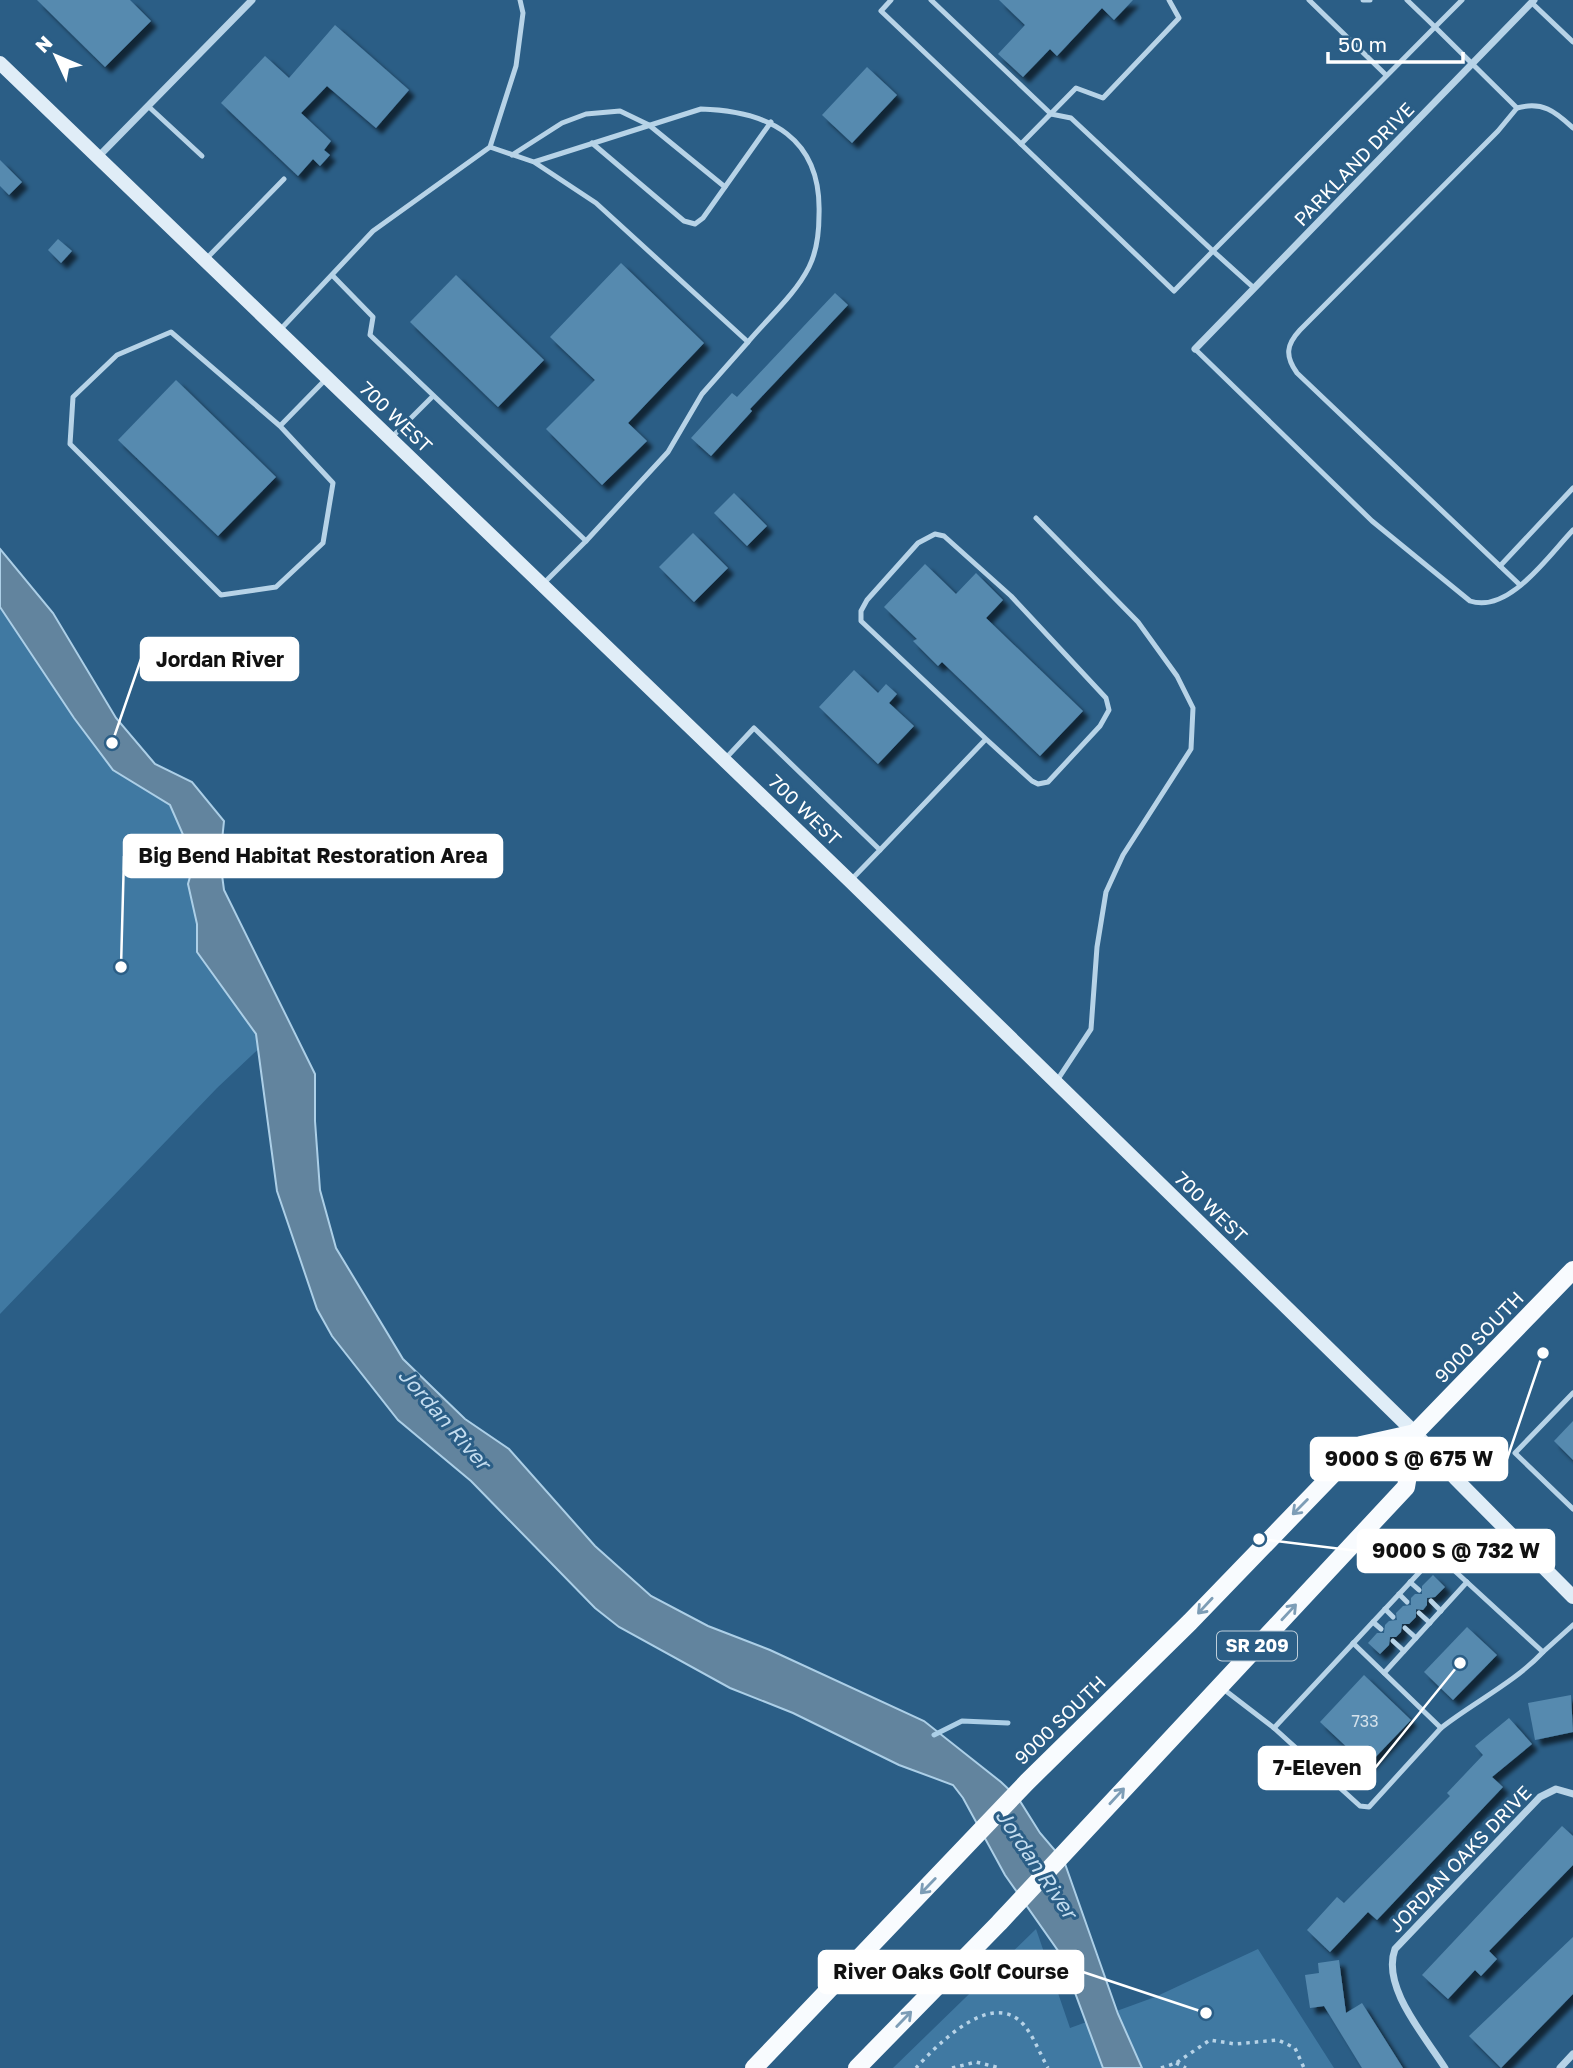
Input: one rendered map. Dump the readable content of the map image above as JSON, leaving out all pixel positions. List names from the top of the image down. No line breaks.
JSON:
{"streets":{"main road":["9000 SOUTH","SR 209"],"street":["PARKLAND DRIVE","700 WEST","JORDAN OAKS DRIVE"]},"crossings":[["700 WEST","9000 SOUTH"],["700 WEST","SR 209"],["9000 SOUTH","SR 209"]],"water":["Jordan River"],"places":["Jordan River","Big Bend Habitat Restoration Area","9000 S @ 675 W","9000 S @ 732 W","7-Eleven","River Oaks Golf Course"],"house_numbers":["733"],"scale_bar":"50 m","north":"top left"}
